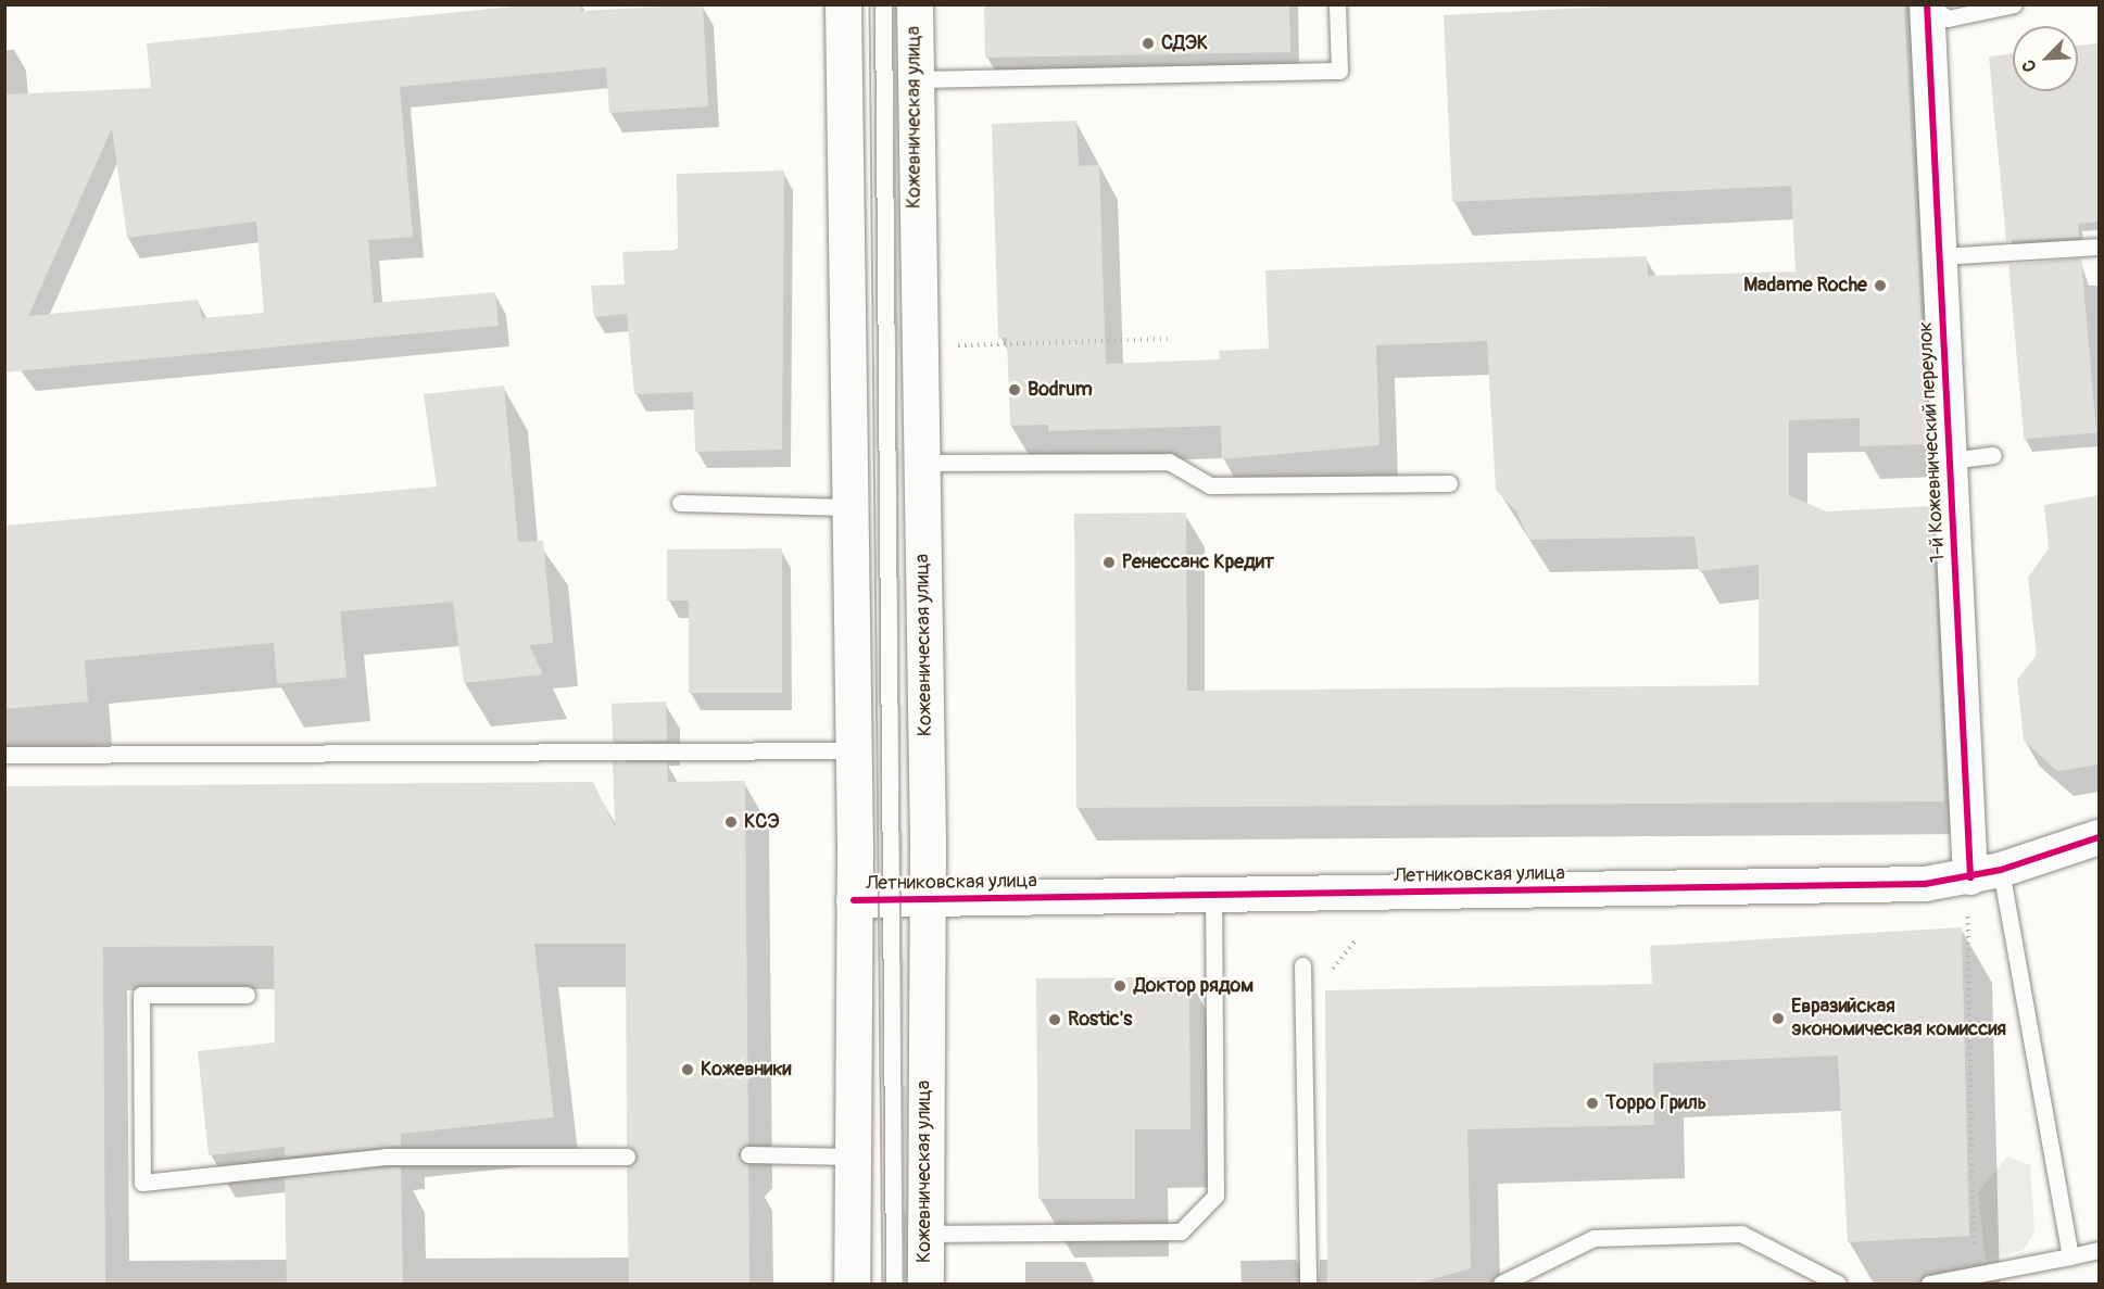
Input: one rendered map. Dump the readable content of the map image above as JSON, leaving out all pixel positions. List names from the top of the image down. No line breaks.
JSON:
{"streets":{"main road":["Кожевническая улица"],"street":["1-й Кожевнический переулок","Летниковская улица"]},"crossings":[["Кожевническая улица","Летниковская улица"],["1-й Кожевнический переулок","Летниковская улица"]],"places":["СДЭК","Madame Roche","Bodrum","Ренессанс Кредит","КСЭ","Доктор рядом","Евразийская экономическая комиссия","Rostic's","Кожевники","Торро Гриль"],"north":"bottom left"}
